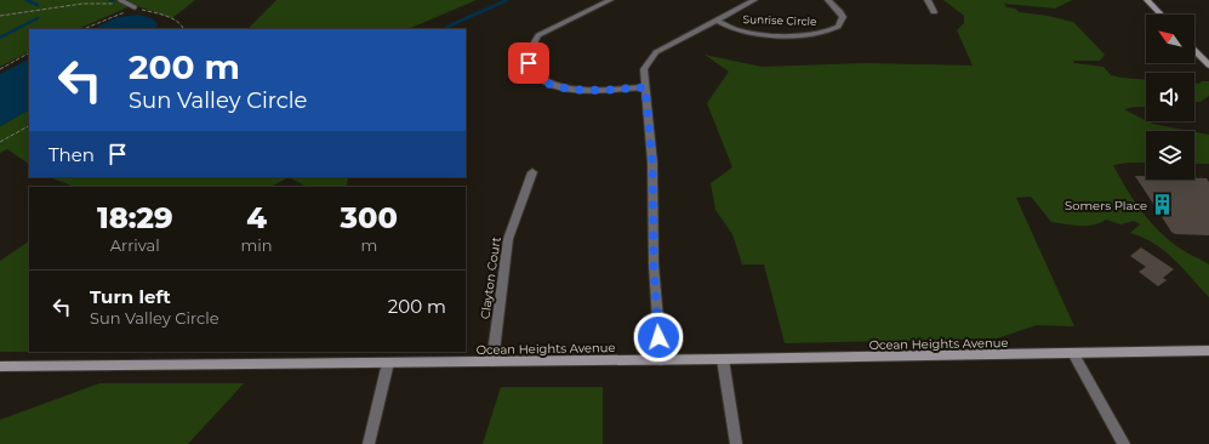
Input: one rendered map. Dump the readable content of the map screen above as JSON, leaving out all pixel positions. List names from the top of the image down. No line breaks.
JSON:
{"streets":{"main road":["Ocean Heights Avenue"],"street":["Sunrise Circle","Clayton Court"]},"crossings":[["Clayton Court","Ocean Heights Avenue"]],"places":{"building":["Somers Place"]},"north":"top left","page":{"turn":["200 m","Sun Valley Circle"],"then":"Then","eta":["18:29","Arrival","4","min","300","m"],"list":[{"name":"Turn left","note":"Sun Valley Circle","value":"200 m"}]}}
